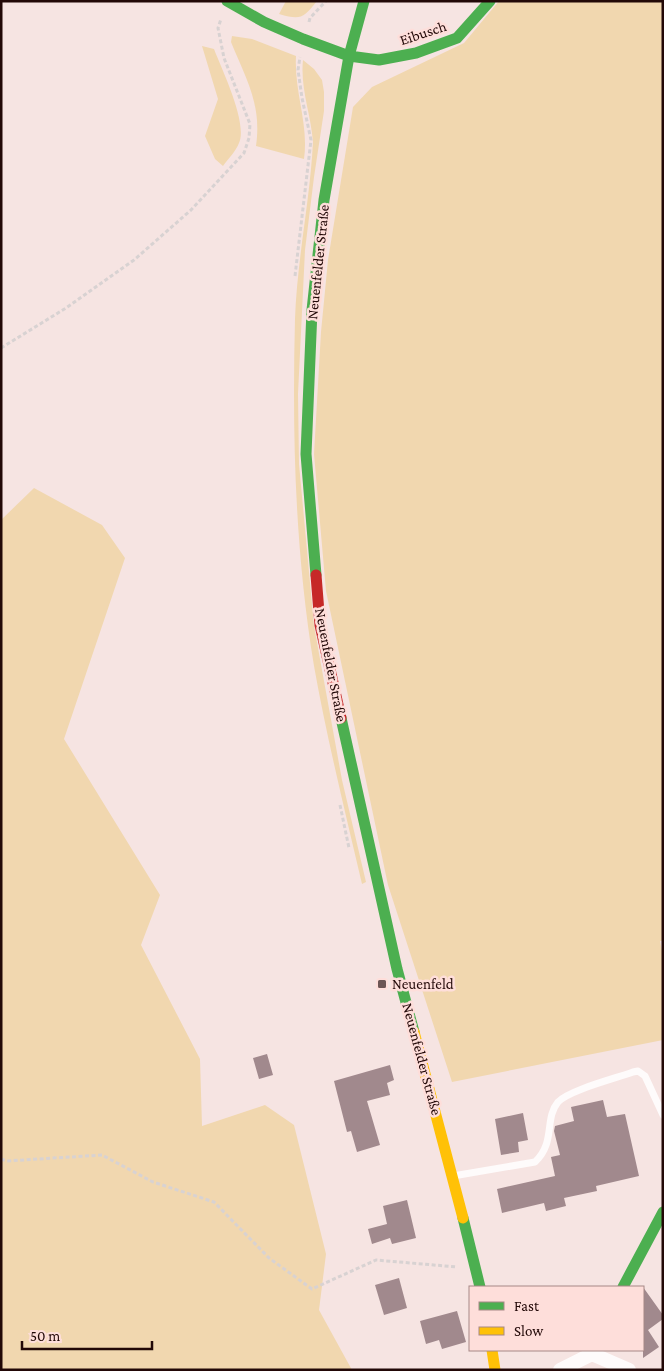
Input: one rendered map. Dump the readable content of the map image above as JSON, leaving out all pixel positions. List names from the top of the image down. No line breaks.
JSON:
{"streets":{"main road":["Eibusch","Neuenfelder Straße"]},"crossings":[["Eibusch","Neuenfelder Straße"]],"places":{"transit":["Neuenfeld"]},"legend":["Fast","Slow"],"scale_bar":"50 m"}
